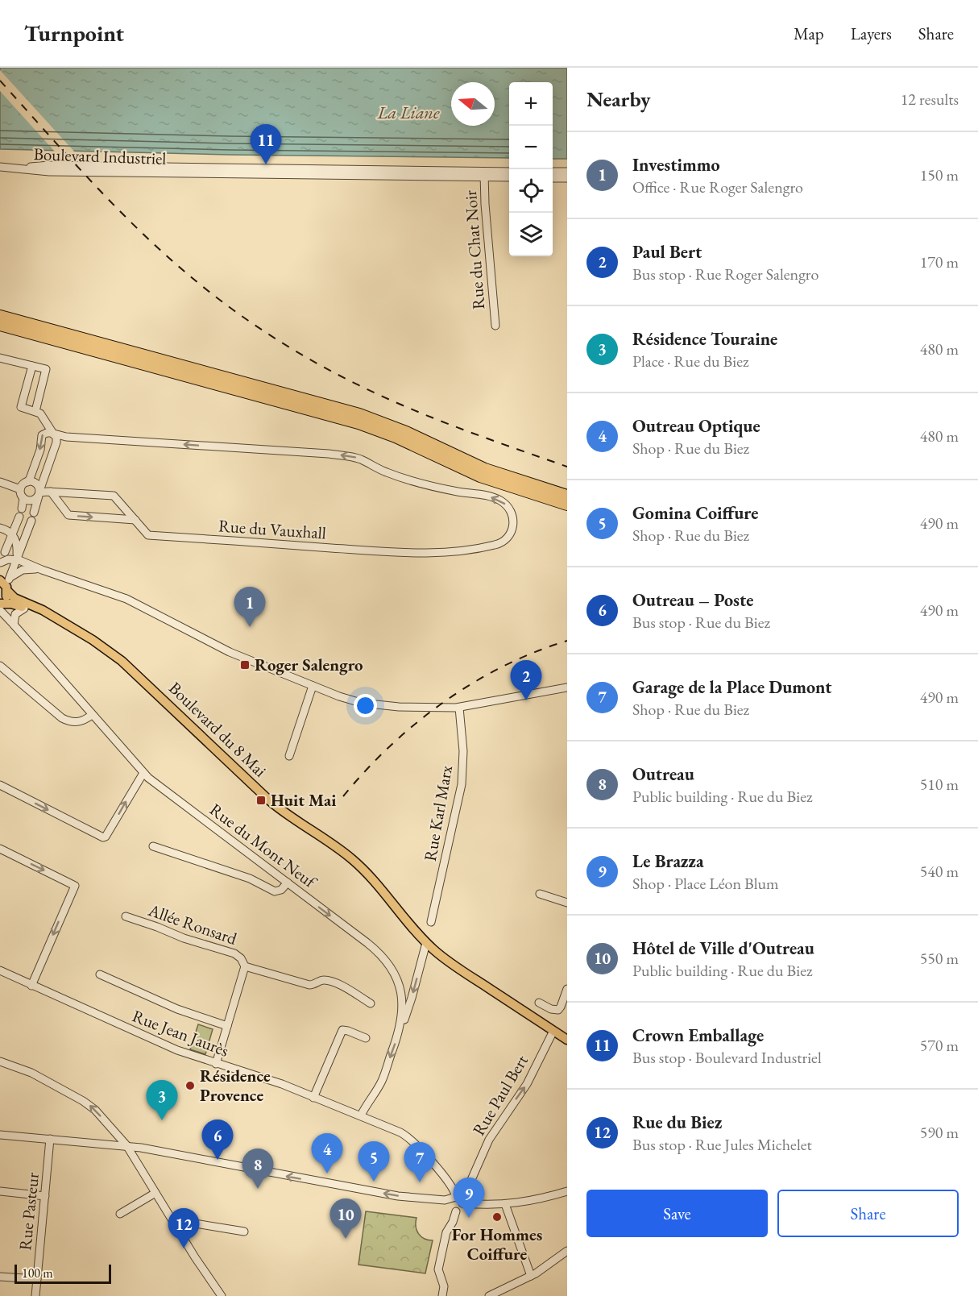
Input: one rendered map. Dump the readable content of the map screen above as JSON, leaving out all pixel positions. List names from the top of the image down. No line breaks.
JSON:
{"streets":{"main road":["Boulevard du 8 Mai"],"street":["Boulevard Industriel","Rue du Chat Noir","Rue du Vauxhall","Rue Karl Marx","Rue du Mont Neuf","Allée Ronsard","Rue Jean Jaurès","Rue Paul Bert","Rue Pasteur"]},"crossings":[["Boulevard Industriel","Rue du Chat Noir"],["Boulevard du 8 Mai","Rue du Mont Neuf"],["Boulevard du 8 Mai","Rue Paul Bert"],["Rue du Mont Neuf","Rue Jean Jaurès"],["Allée Ronsard","Rue Jean Jaurès"],["Rue Jean Jaurès","Rue Paul Bert"]],"one_way":["Rue Paul Bert"],"water":["La Liane"],"places":{"transit":["Roger Salengro","Huit Mai"],"other":["Résidence Provence","For Hommes Coiffure"]},"scale_bar":"100 m","north":"left","page":{"header":"Turnpoint","nav":["Map","Layers","Share"],"heading":["Nearby","12 results"],"map_buttons":["+","−"],"pins":["11","1","2","3","6","4","5","7","8","9","10","12"],"list":[{"mark":"1","name":"Investimmo","note":"Office · Rue Roger Salengro","value":"150 m"},{"mark":"2","name":"Paul Bert","note":"Bus stop · Rue Roger Salengro","value":"170 m"},{"mark":"3","name":"Résidence Touraine","note":"Place · Rue du Biez","value":"480 m"},{"mark":"4","name":"Outreau Optique","note":"Shop · Rue du Biez","value":"480 m"},{"mark":"5","name":"Gomina Coiffure","note":"Shop · Rue du Biez","value":"490 m"},{"mark":"6","name":"Outreau – Poste","note":"Bus stop · Rue du Biez","value":"490 m"},{"mark":"7","name":"Garage de la Place Dumont","note":"Shop · Rue du Biez","value":"490 m"},{"mark":"8","name":"Outreau","note":"Public building · Rue du Biez","value":"510 m"},{"mark":"9","name":"Le Brazza","note":"Shop · Place Léon Blum","value":"540 m"},{"mark":"10","name":"Hôtel de Ville d'Outreau","note":"Public building · Rue du Biez","value":"550 m"},{"mark":"11","name":"Crown Emballage","note":"Bus stop · Boulevard Industriel","value":"570 m"},{"mark":"12","name":"Rue du Biez","note":"Bus stop · Rue Jules Michelet","value":"590 m"}],"buttons":["Save","Share"],"scale":"100 m"}}
